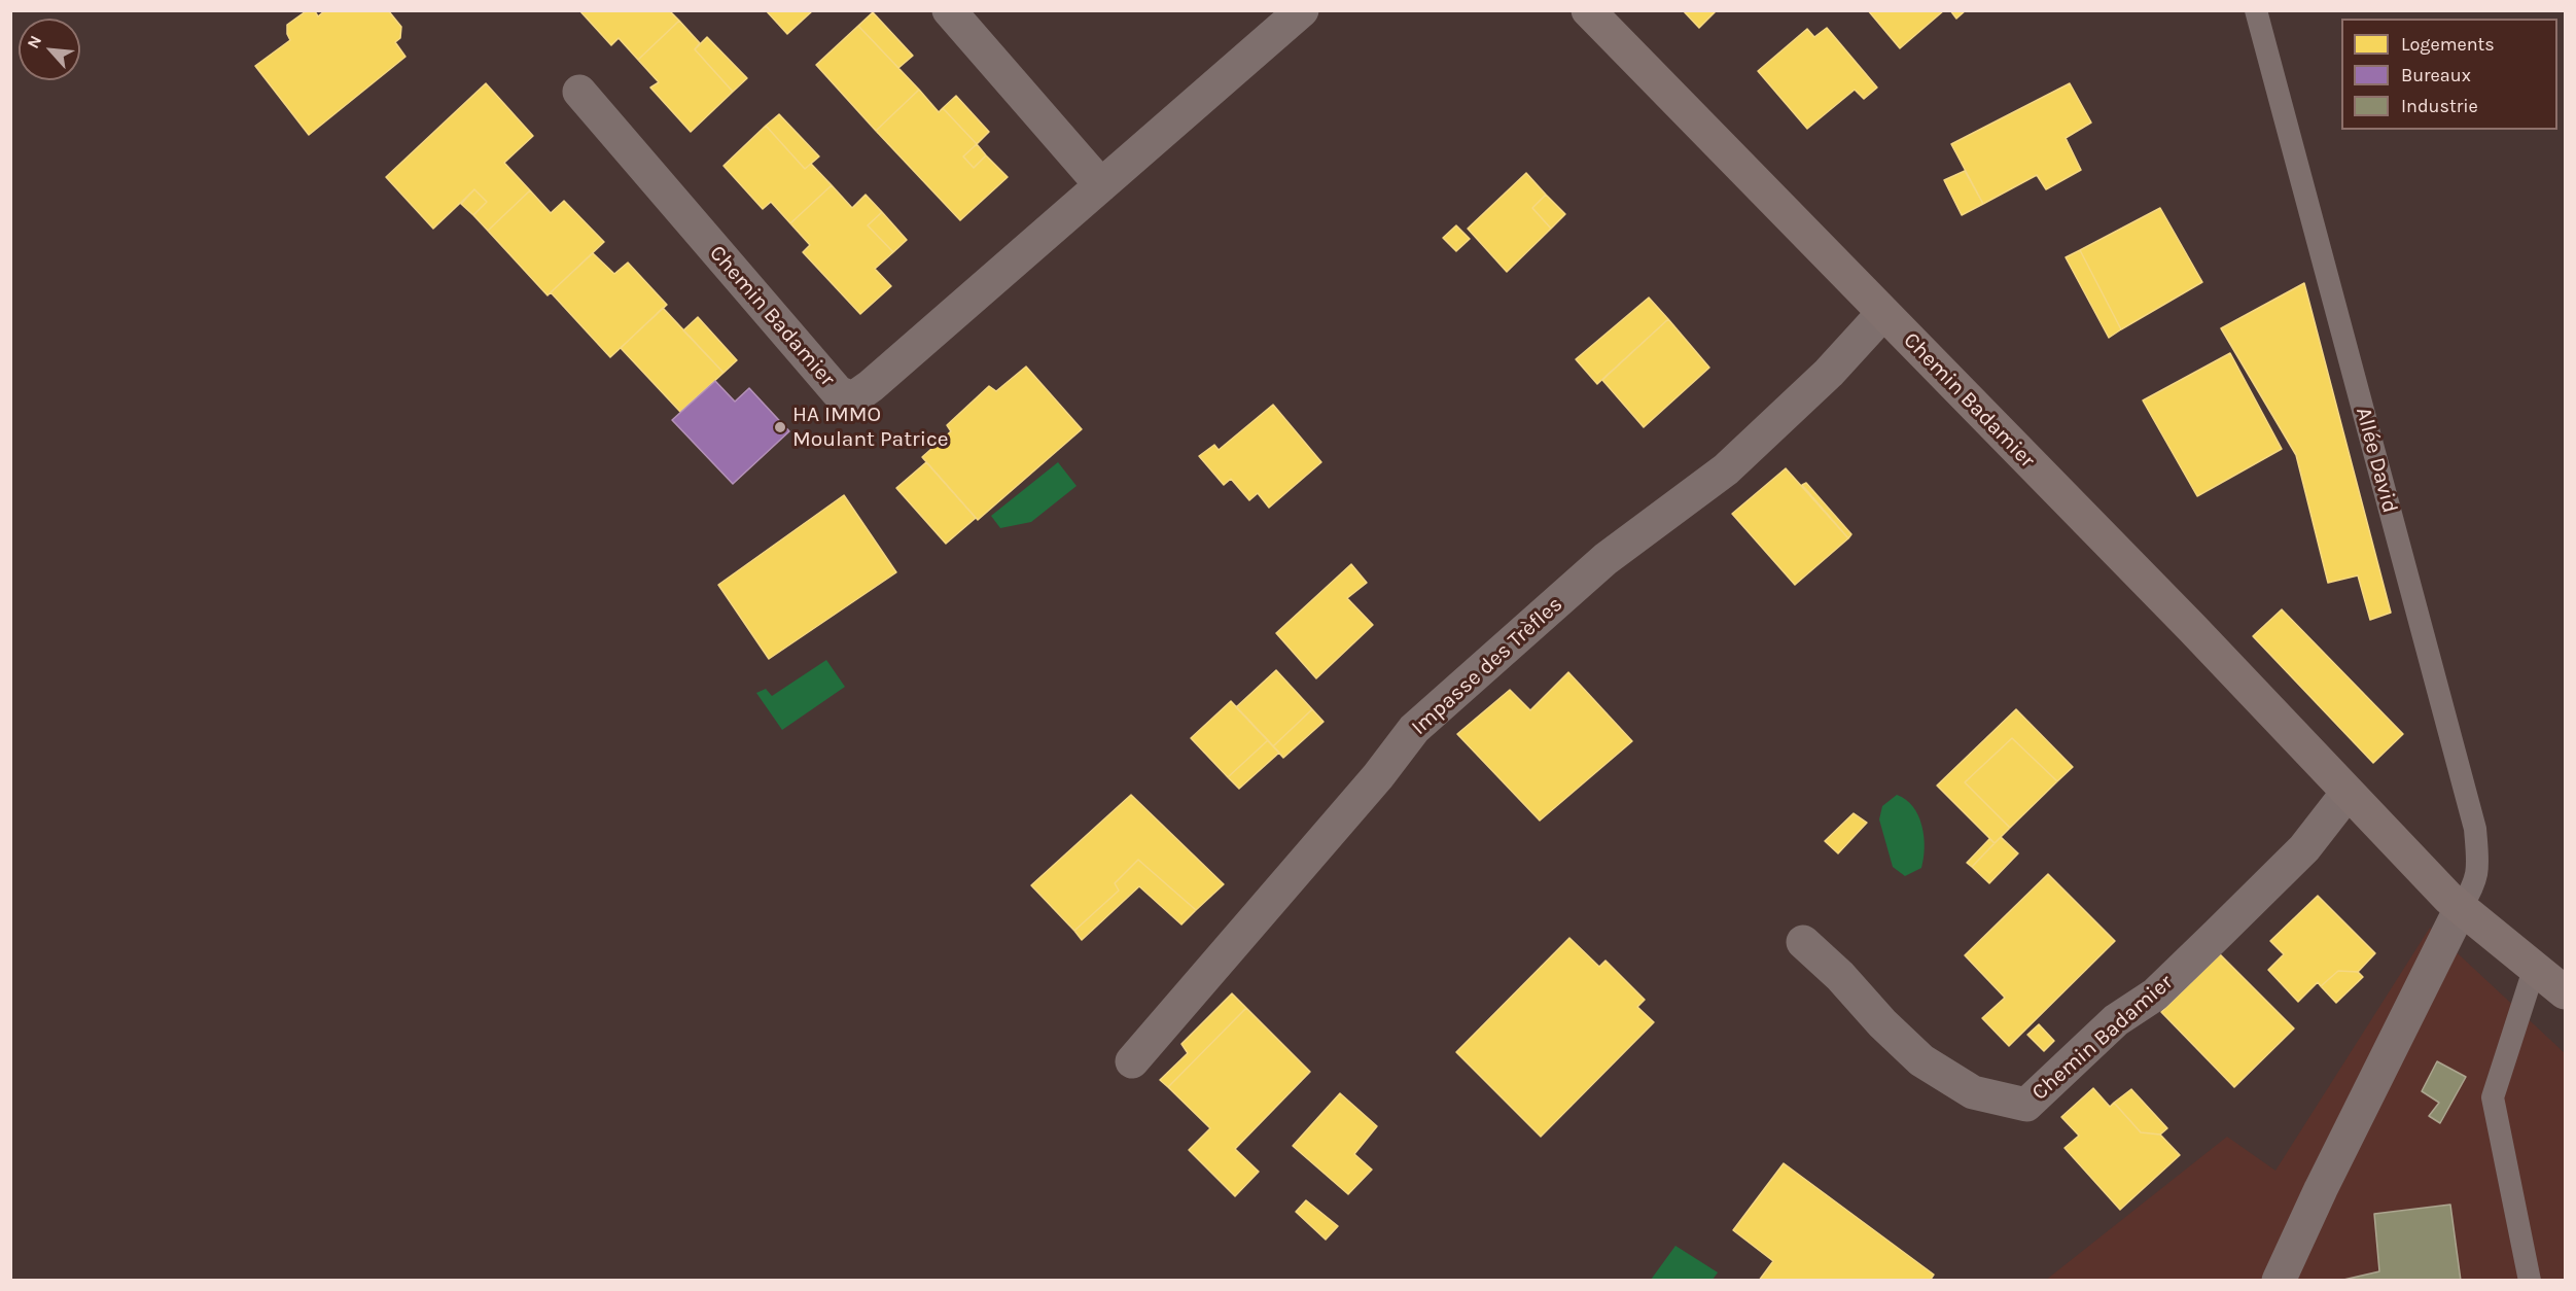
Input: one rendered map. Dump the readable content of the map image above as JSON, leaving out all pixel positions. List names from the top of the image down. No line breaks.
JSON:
{"streets":{"street":["Chemin Badamier","Impasse des Trèfles"],"lane":["Allée David"]},"crossings":[["Chemin Badamier","Allée David"],["Chemin Badamier","Impasse des Trèfles"]],"places":["HA IMMO Moulant Patrice"],"legend":["Logements","Bureaux","Industrie"],"north":"top left"}
